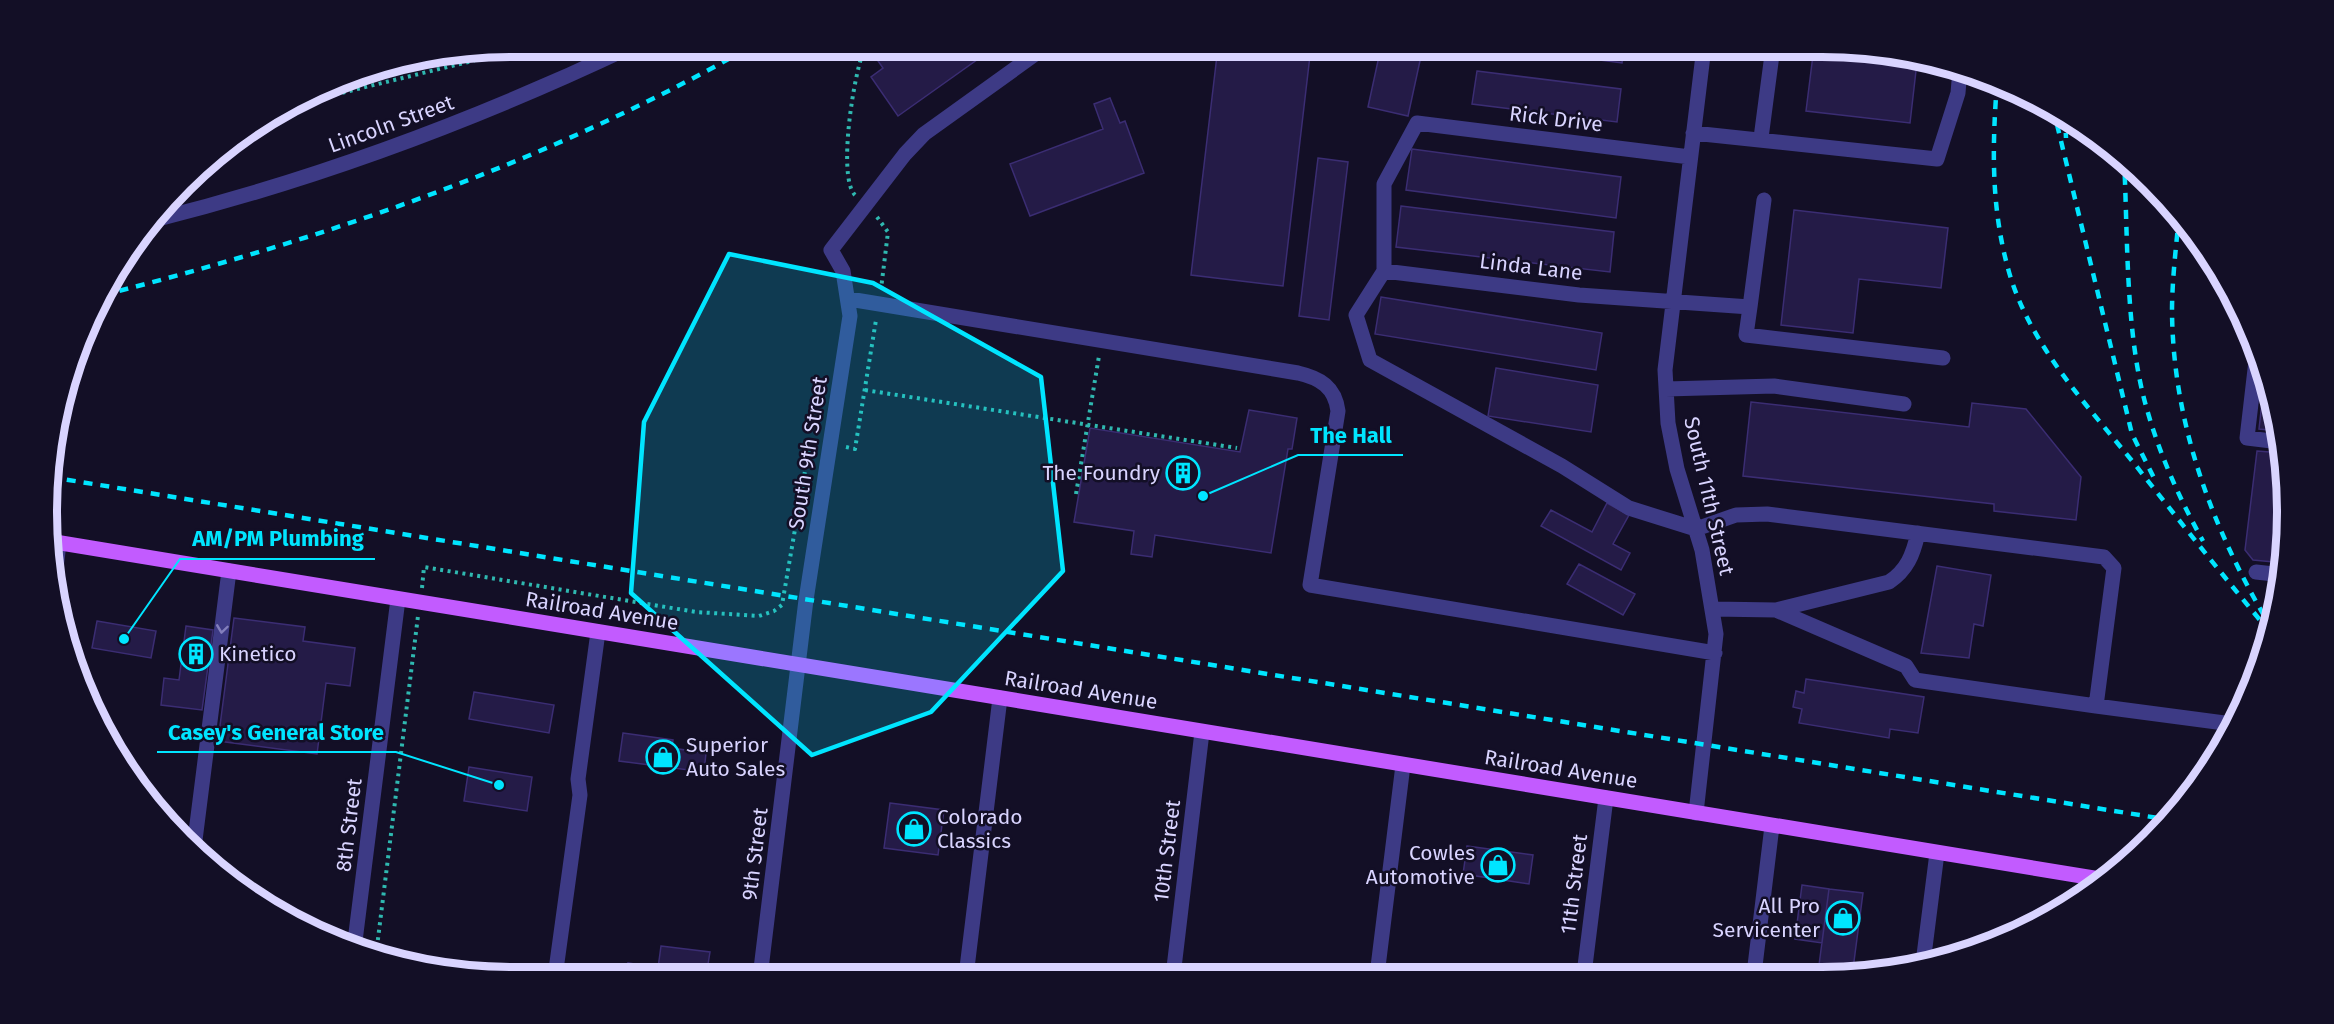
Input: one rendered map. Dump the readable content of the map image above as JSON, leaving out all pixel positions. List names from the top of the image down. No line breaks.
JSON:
{"streets":{"main road":["Railroad Avenue"],"street":["Rick Drive","Lincoln Street","Linda Lane","South 9th Street","South 11th Street","8th Street","10th Street","9th Street","11th Street"]},"crossings":[["Rick Drive","Linda Lane"],["Rick Drive","South 11th Street"],["Linda Lane","South 11th Street"],["South 9th Street","Railroad Avenue"],["South 9th Street","9th Street"],["South 11th Street","Railroad Avenue"],["Railroad Avenue","8th Street"],["Railroad Avenue","10th Street"],["Railroad Avenue","9th Street"],["Railroad Avenue","11th Street"]],"places":{"building":["The Foundry","Kinetico"],"other":["The Hall","AM/PM Plumbing","Casey's General Store"],"shop":["Superior Auto Sales","Colorado Classics","Cowles Automotive","All Pro Servicenter"]}}
